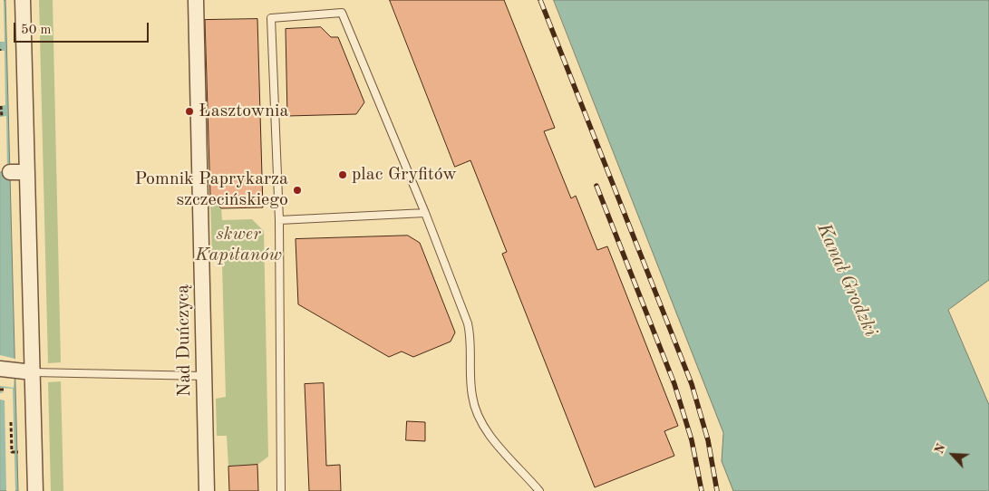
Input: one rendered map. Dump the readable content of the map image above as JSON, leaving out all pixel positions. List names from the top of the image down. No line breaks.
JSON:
{"streets":{"street":["Nad Duńczycą"]},"water":["Kanał Grodzki"],"parks":["skwer Kapitanów"],"places":["Łasztownia","plac Gryfitów","Pomnik Paprykarza szczecińskiego"],"scale_bar":"50 m","north":"top left"}
